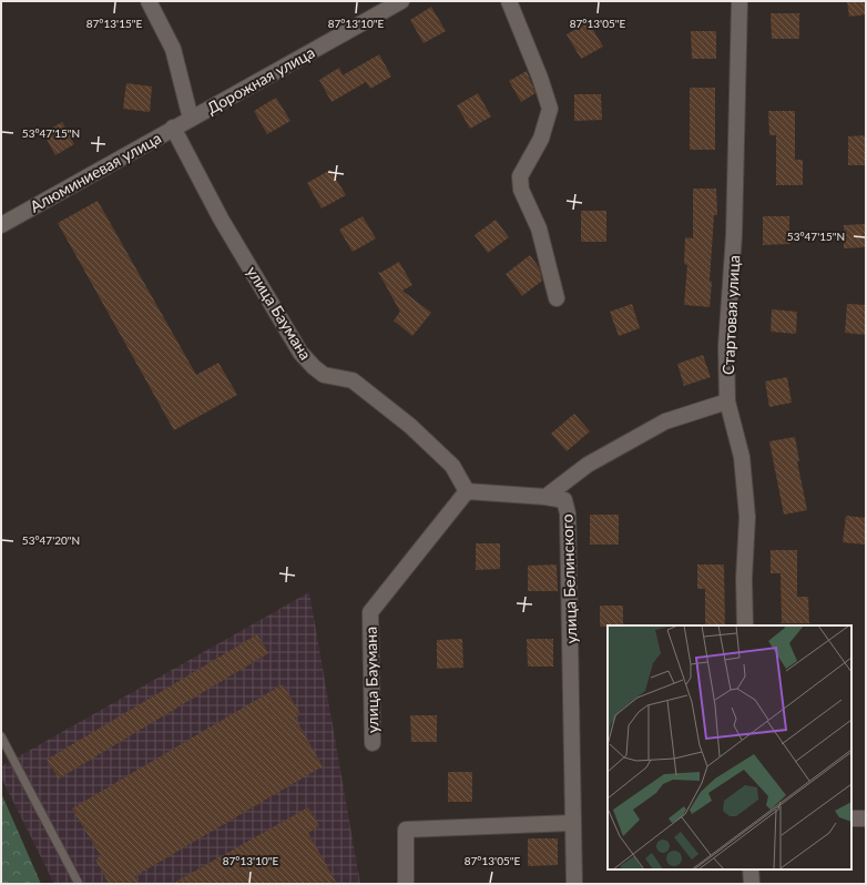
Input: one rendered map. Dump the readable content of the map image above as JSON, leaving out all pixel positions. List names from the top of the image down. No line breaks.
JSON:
{"streets":{"street":["Дорожная улица","Алюминиевая улица","улица Баумана","Стартовая улица","улица Белинского"]},"crossings":[["Дорожная улица","Алюминиевая улица"],["Алюминиевая улица","улица Баумана"],["Стартовая улица","улица Белинского"]],"coordinates":["87°13'15\"E","87°13'10\"E","87°13'05\"E","53°47'15\"N","53°47'20\"N"]}
